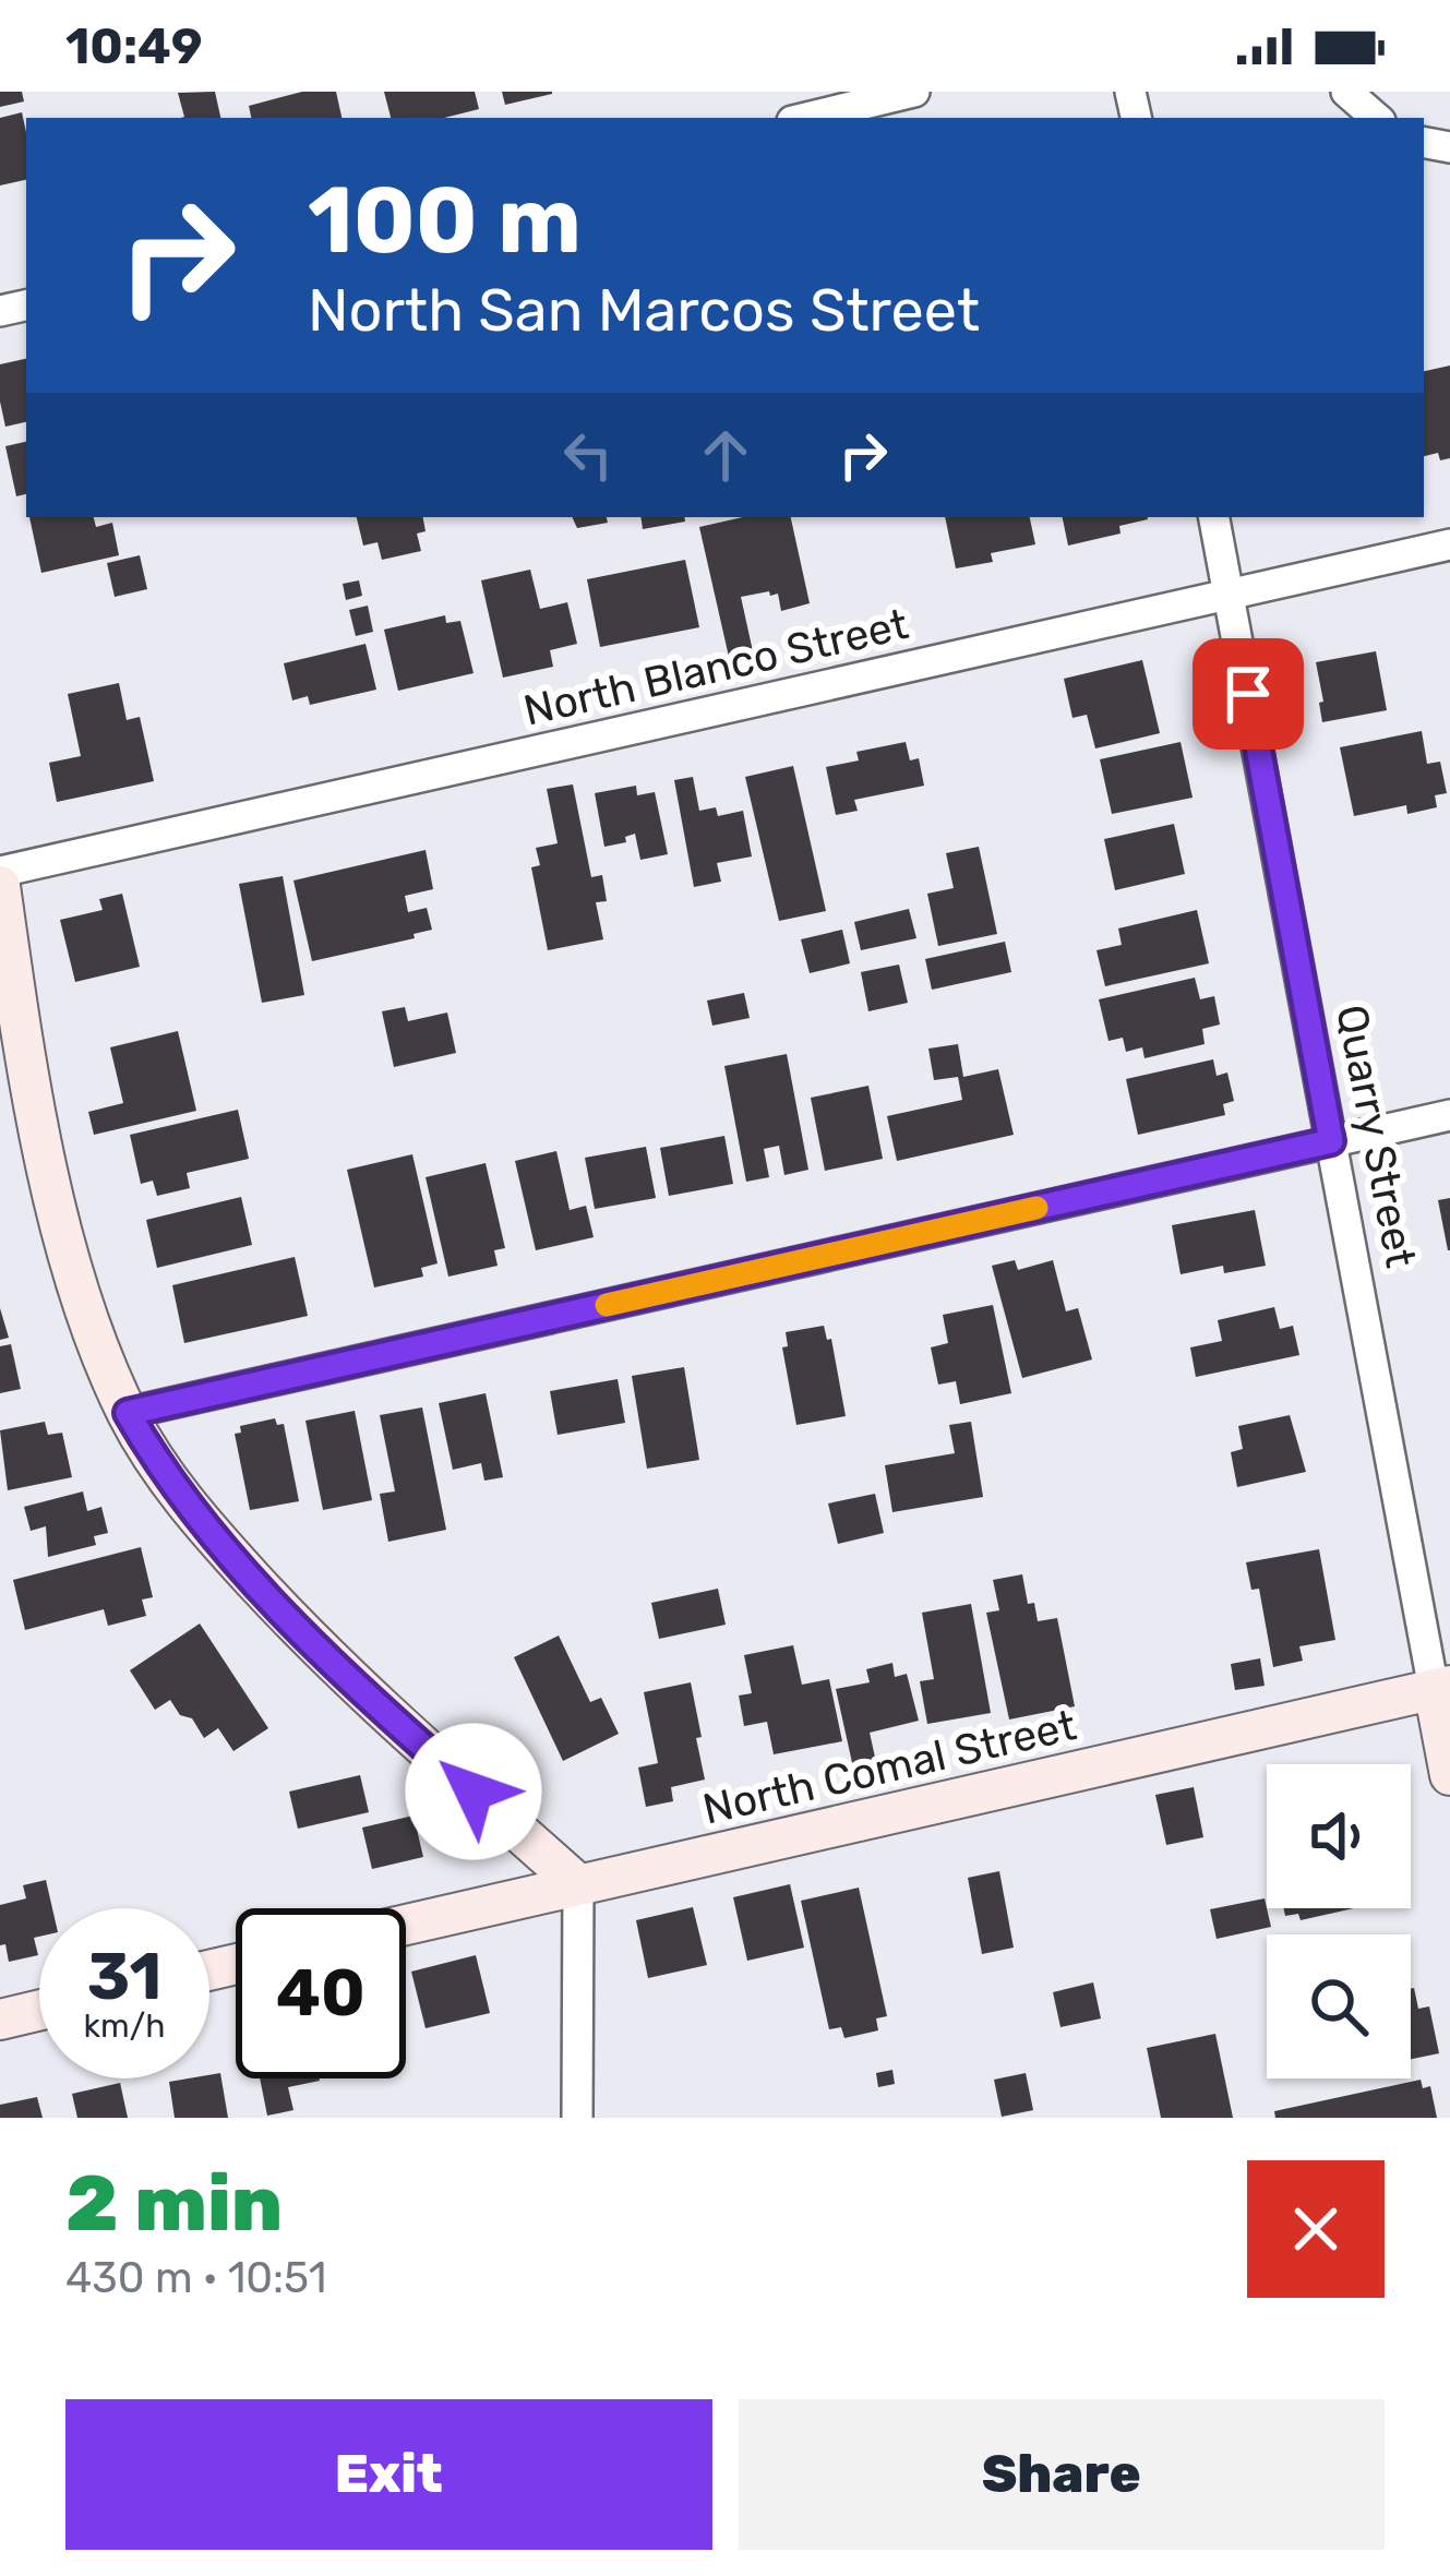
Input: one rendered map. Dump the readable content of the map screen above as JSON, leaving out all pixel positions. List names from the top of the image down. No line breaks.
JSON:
{"streets":{"street":["North Blanco Street","Quarry Street","North Comal Street"]},"crossings":[["North Blanco Street","Quarry Street"],["Quarry Street","North Comal Street"]],"page":{"status":"10:49","turn":["100 m","North San Marcos Street"],"speed":"31 km/h","limit":"40","heading":["2 min","430 m · 10:51"],"buttons":["Exit","Share"]}}
